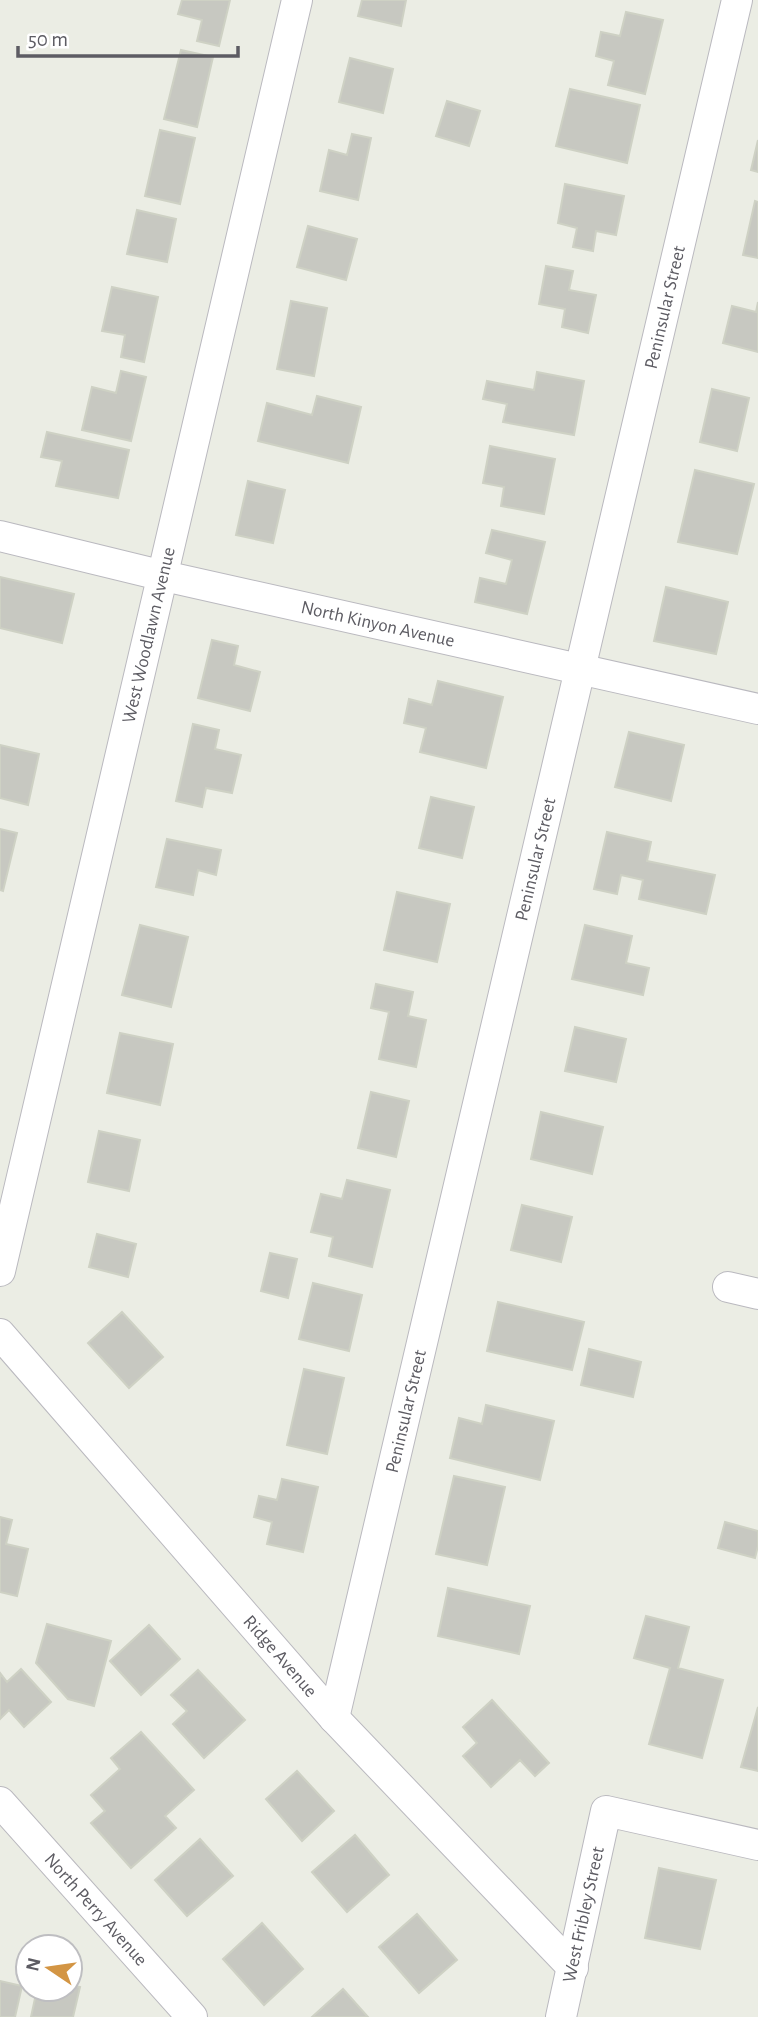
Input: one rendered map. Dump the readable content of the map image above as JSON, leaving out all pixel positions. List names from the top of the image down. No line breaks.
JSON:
{"streets":{"street":["Peninsular Street","North Kinyon Avenue","West Woodlawn Avenue","Ridge Avenue","North Perry Avenue","West Fribley Street"]},"crossings":[["Peninsular Street","North Kinyon Avenue"],["Peninsular Street","Ridge Avenue"],["North Kinyon Avenue","West Woodlawn Avenue"],["Ridge Avenue","West Fribley Street"]],"scale_bar":"50 m","north":"left"}
